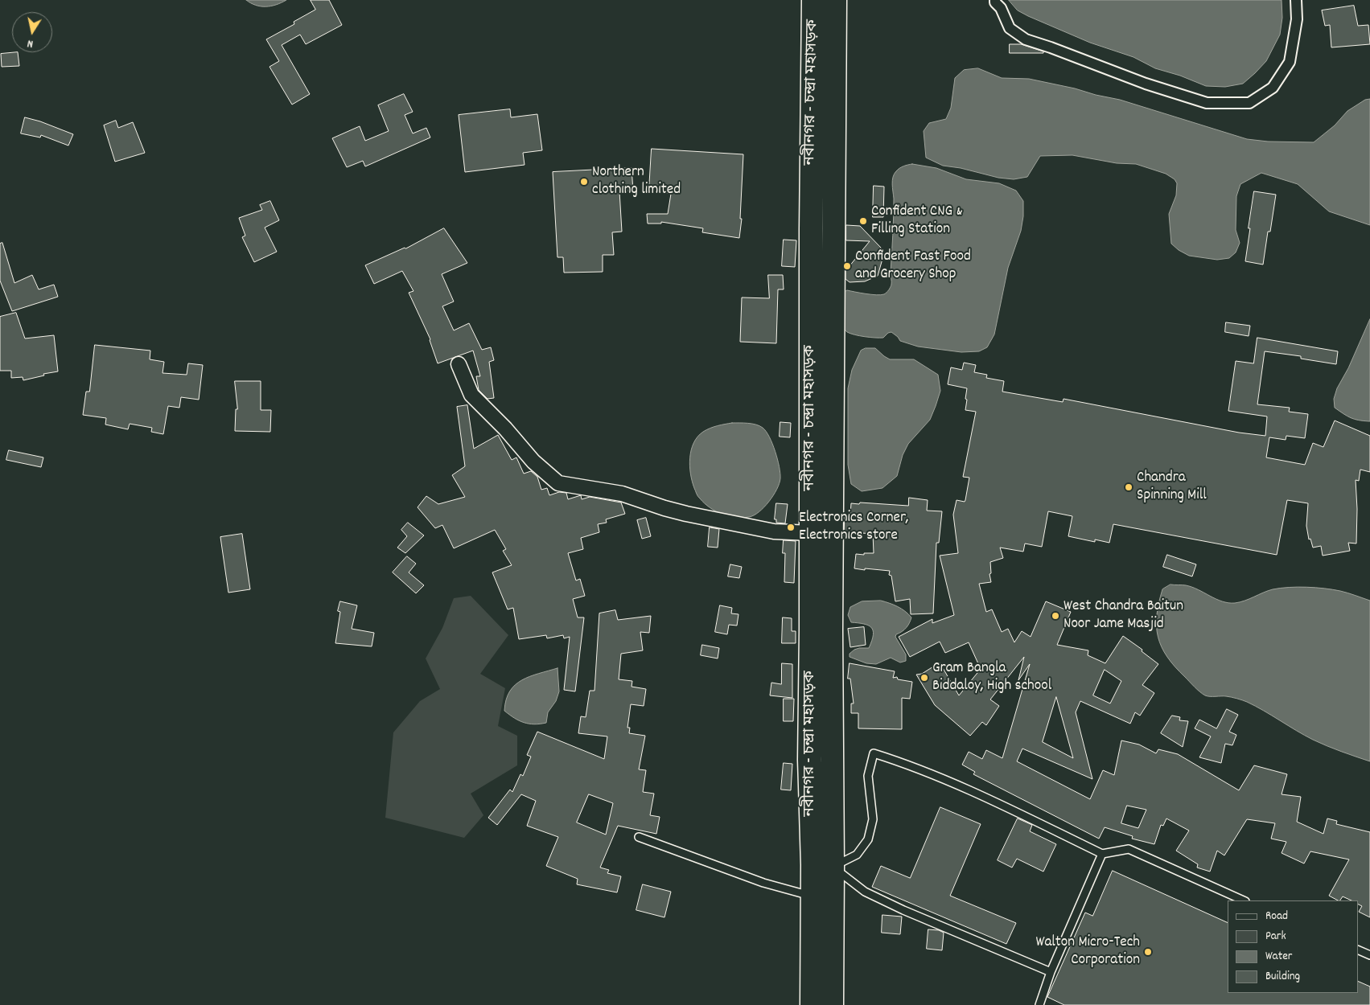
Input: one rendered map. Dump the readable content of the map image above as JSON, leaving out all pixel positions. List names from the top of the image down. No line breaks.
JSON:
{"streets":{"highway":["নবীনগর - চন্দ্রা মহাসড়ক"]},"places":["Northern clothing limited","Confident CNG & Filling Station","Confident Fast Food and Grocery Shop","Chandra Spinning Mill","Electronics Corner, Electronics store","West Chandra Baitun Noor Jame Masjid","Gram Bangla Biddaloy, High school","Walton Micro-Tech Corporation"],"legend":["Road","Park","Water","Building"],"north":"bottom"}
